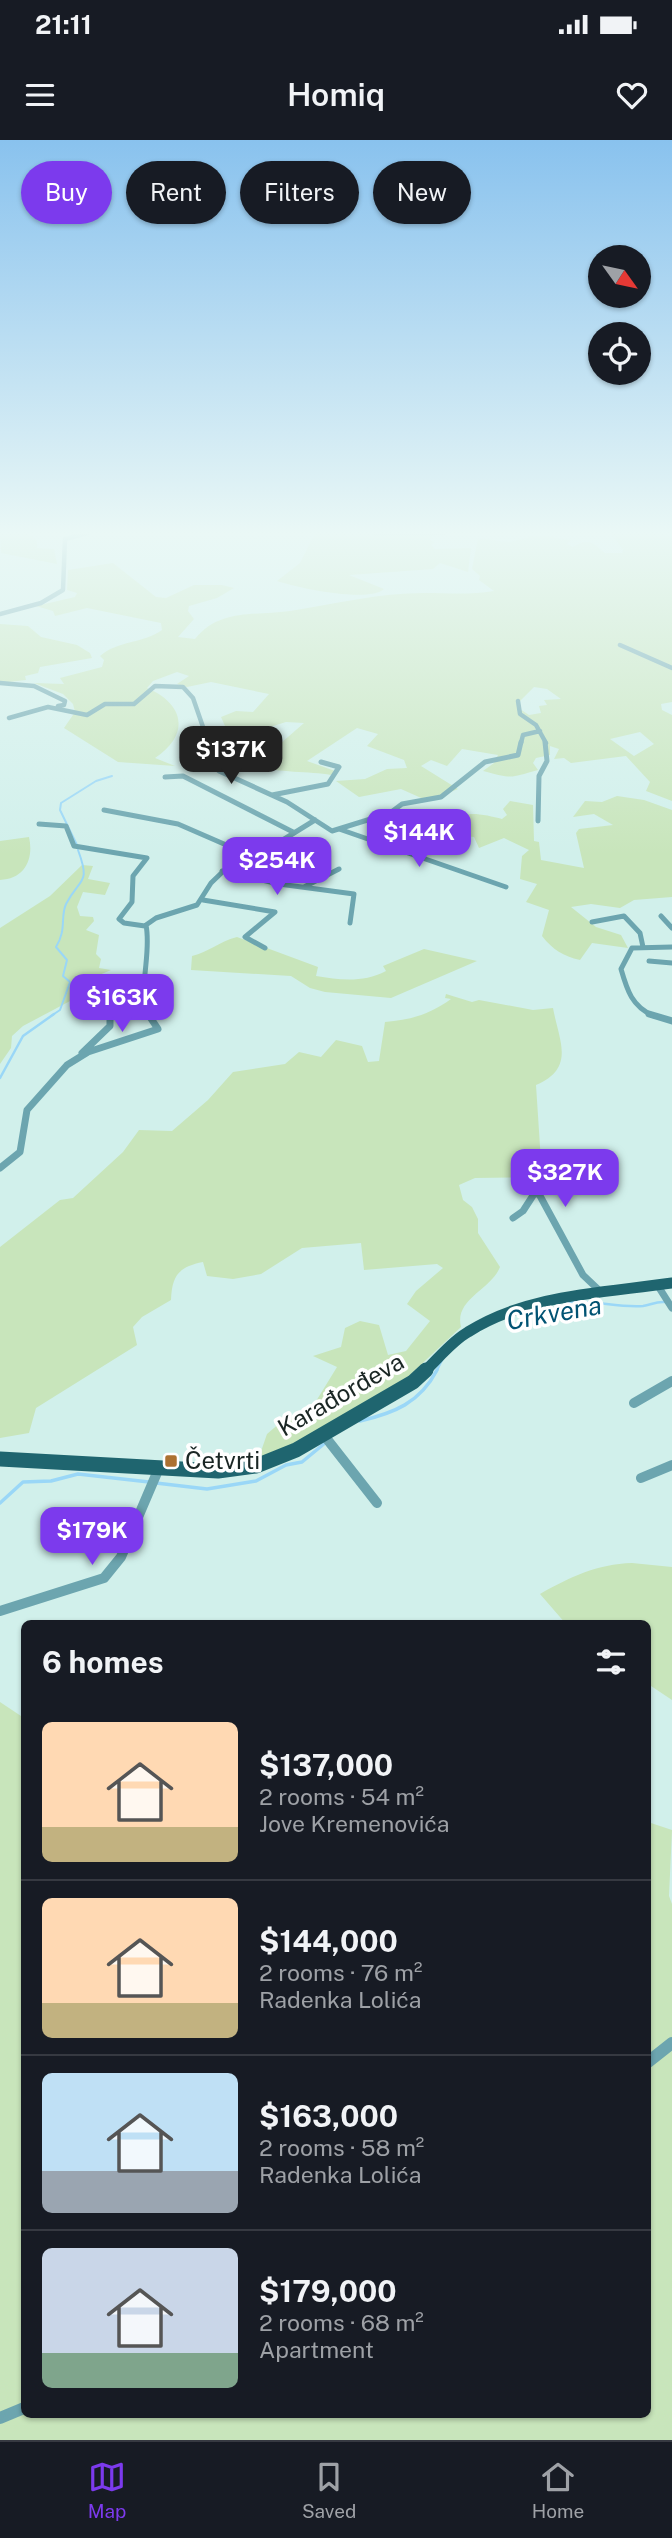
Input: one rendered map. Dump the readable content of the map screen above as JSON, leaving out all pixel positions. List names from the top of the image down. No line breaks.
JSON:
{"streets":{"main road":["Karađorđeva"]},"water":["Crkvena"],"places":{"transit":["Četvrti"]},"north":"bottom right","page":{"status":"21:11","header":"Homiq","chip":["Buy","Rent","Filters","New"],"price":["$137K","$144K","$254K","$163K","$327K","$179K"],"heading":"6 homes","list":[{"name":"$137,000","note":"2 rooms · 54 m² · Jove Kremenovića"},{"name":"$144,000","note":"2 rooms · 76 m² · Radenka Lolića"},{"name":"$163,000","note":"2 rooms · 58 m² · Radenka Lolića"},{"name":"$179,000","note":"2 rooms · 68 m² · Apartment"}],"tabs":["Map","Saved","Home"]}}
